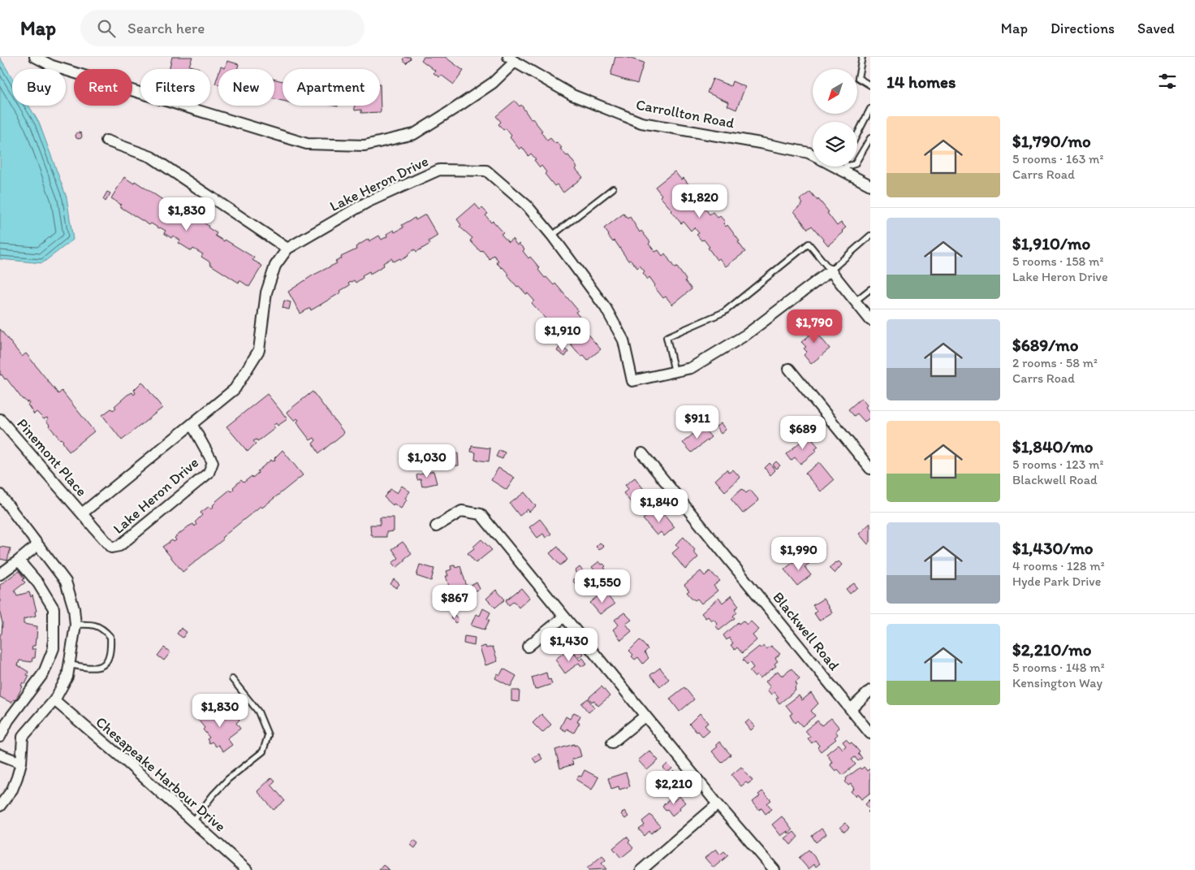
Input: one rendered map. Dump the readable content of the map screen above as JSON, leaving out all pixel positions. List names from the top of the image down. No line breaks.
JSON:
{"streets":{"street":["Carrollton Road","Lake Heron Drive","Pinemont Place","Blackwell Road","Chesapeake Harbour Drive"]},"crossings":[["Lake Heron Drive","Pinemont Place"]],"north":"bottom left","page":{"header":"Map","search":"Search here","nav":["Map","Directions","Saved"],"heading":"14 homes","chip":["Buy","Rent","Filters","New","Apartment"],"list":[{"name":"$1,790/mo","note":"5 rooms · 163 m² · Carrs Road"},{"name":"$1,910/mo","note":"5 rooms · 158 m² · Lake Heron Drive"},{"name":"$689/mo","note":"2 rooms · 58 m² · Carrs Road"},{"name":"$1,840/mo","note":"5 rooms · 123 m² · Blackwell Road"},{"name":"$1,430/mo","note":"4 rooms · 128 m² · Hyde Park Drive"},{"name":"$2,210/mo","note":"5 rooms · 148 m² · Kensington Way"}],"price":["$1,820","$1,830","$1,790","$1,910","$911","$689","$1,030","$1,840","$1,990","$1,550","$867","$1,430","$1,830","$2,210"]}}
